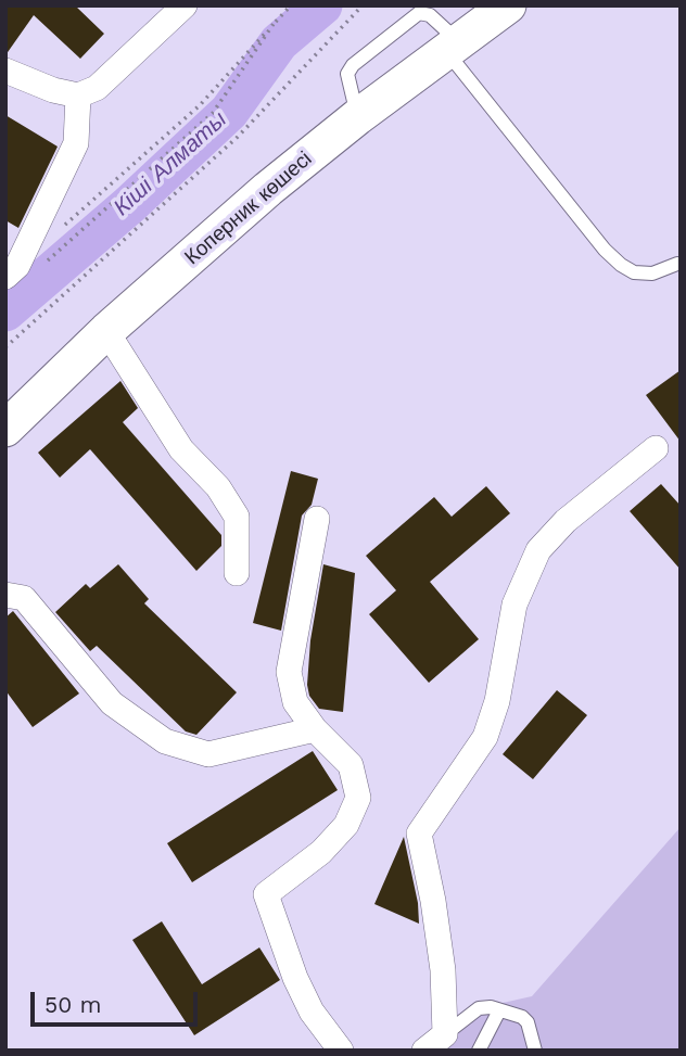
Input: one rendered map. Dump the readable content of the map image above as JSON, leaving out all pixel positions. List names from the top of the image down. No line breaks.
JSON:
{"streets":{"street":["Коперник көшесі"]},"water":["Кіші Алматы"],"scale_bar":"50 m"}
